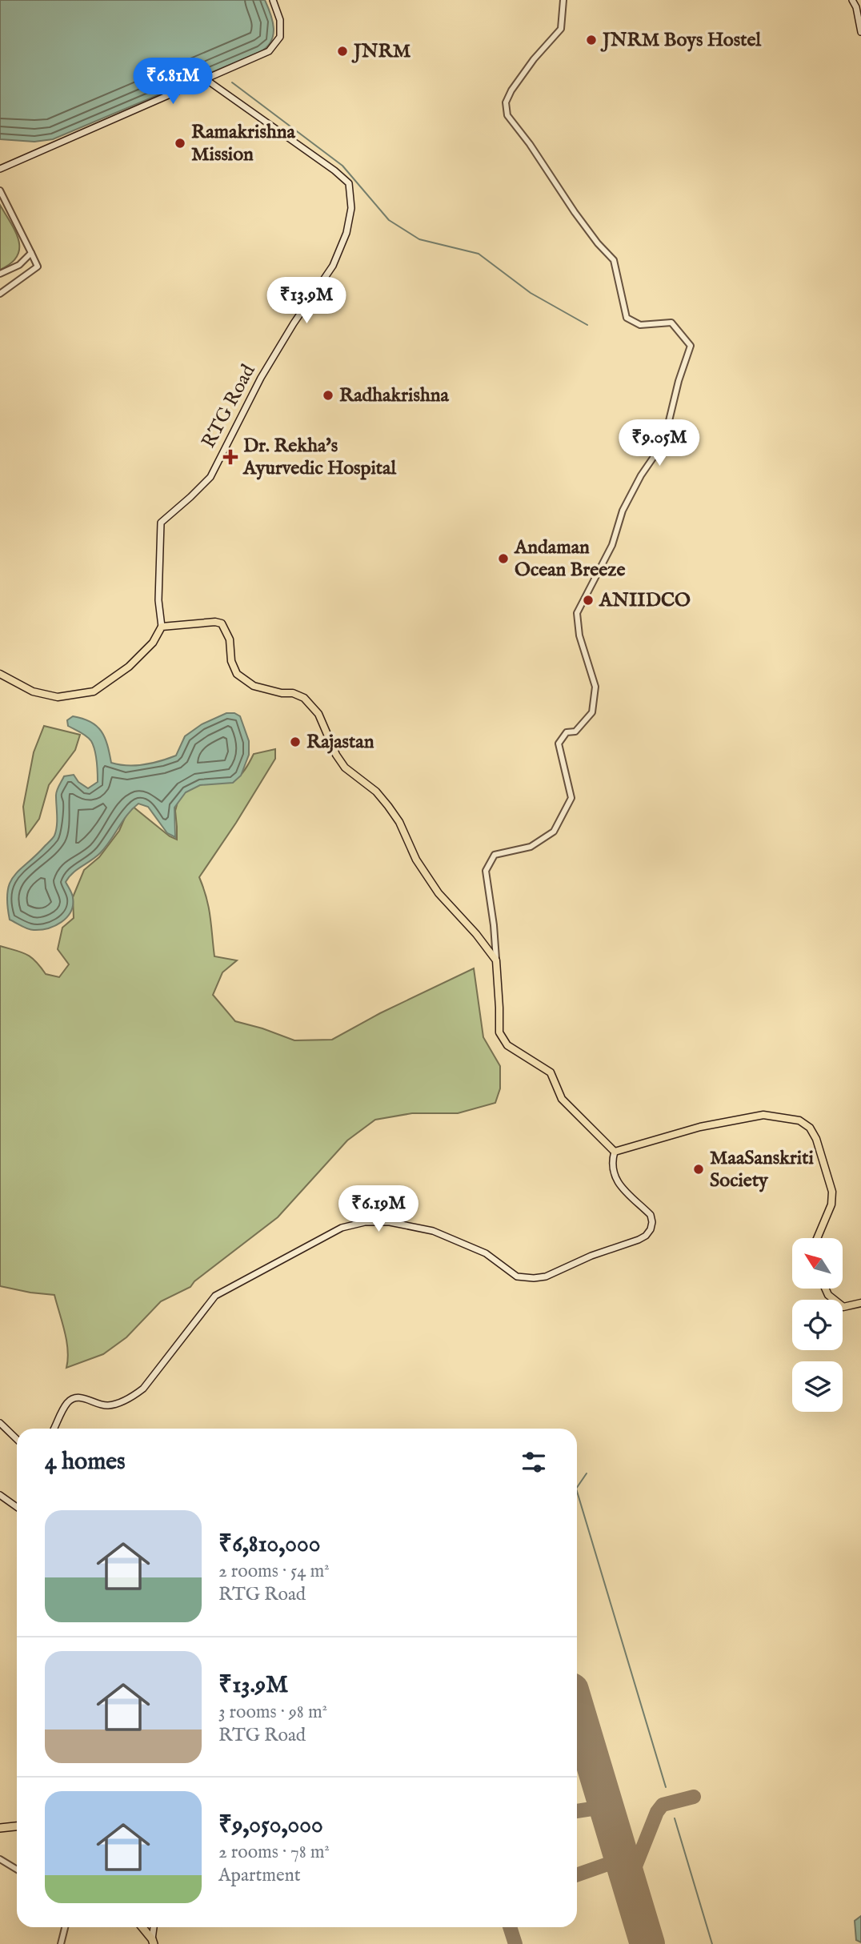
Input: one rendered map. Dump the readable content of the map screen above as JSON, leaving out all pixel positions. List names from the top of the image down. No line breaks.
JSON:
{"streets":{"main road":["RTG Road"]},"places":{"other":["JNRM Boys Hostel","JNRM","Ramakrishna Mission","Radhakrishna","Andaman Ocean Breeze","ANIIDCO","Rajastan","MaaSanskriti Society"],"health":["Dr. Rekha's Ayurvedic Hospital"]},"north":"top left","page":{"price":["₹6.81M","₹13.9M","₹9.05M","₹6.19M"],"heading":"4 homes","list":[{"name":"₹6,810,000","note":"2 rooms · 54 m² · RTG Road"},{"name":"₹13.9M","note":"3 rooms · 98 m² · RTG Road"},{"name":"₹9,050,000","note":"2 rooms · 78 m² · Apartment"}]}}
